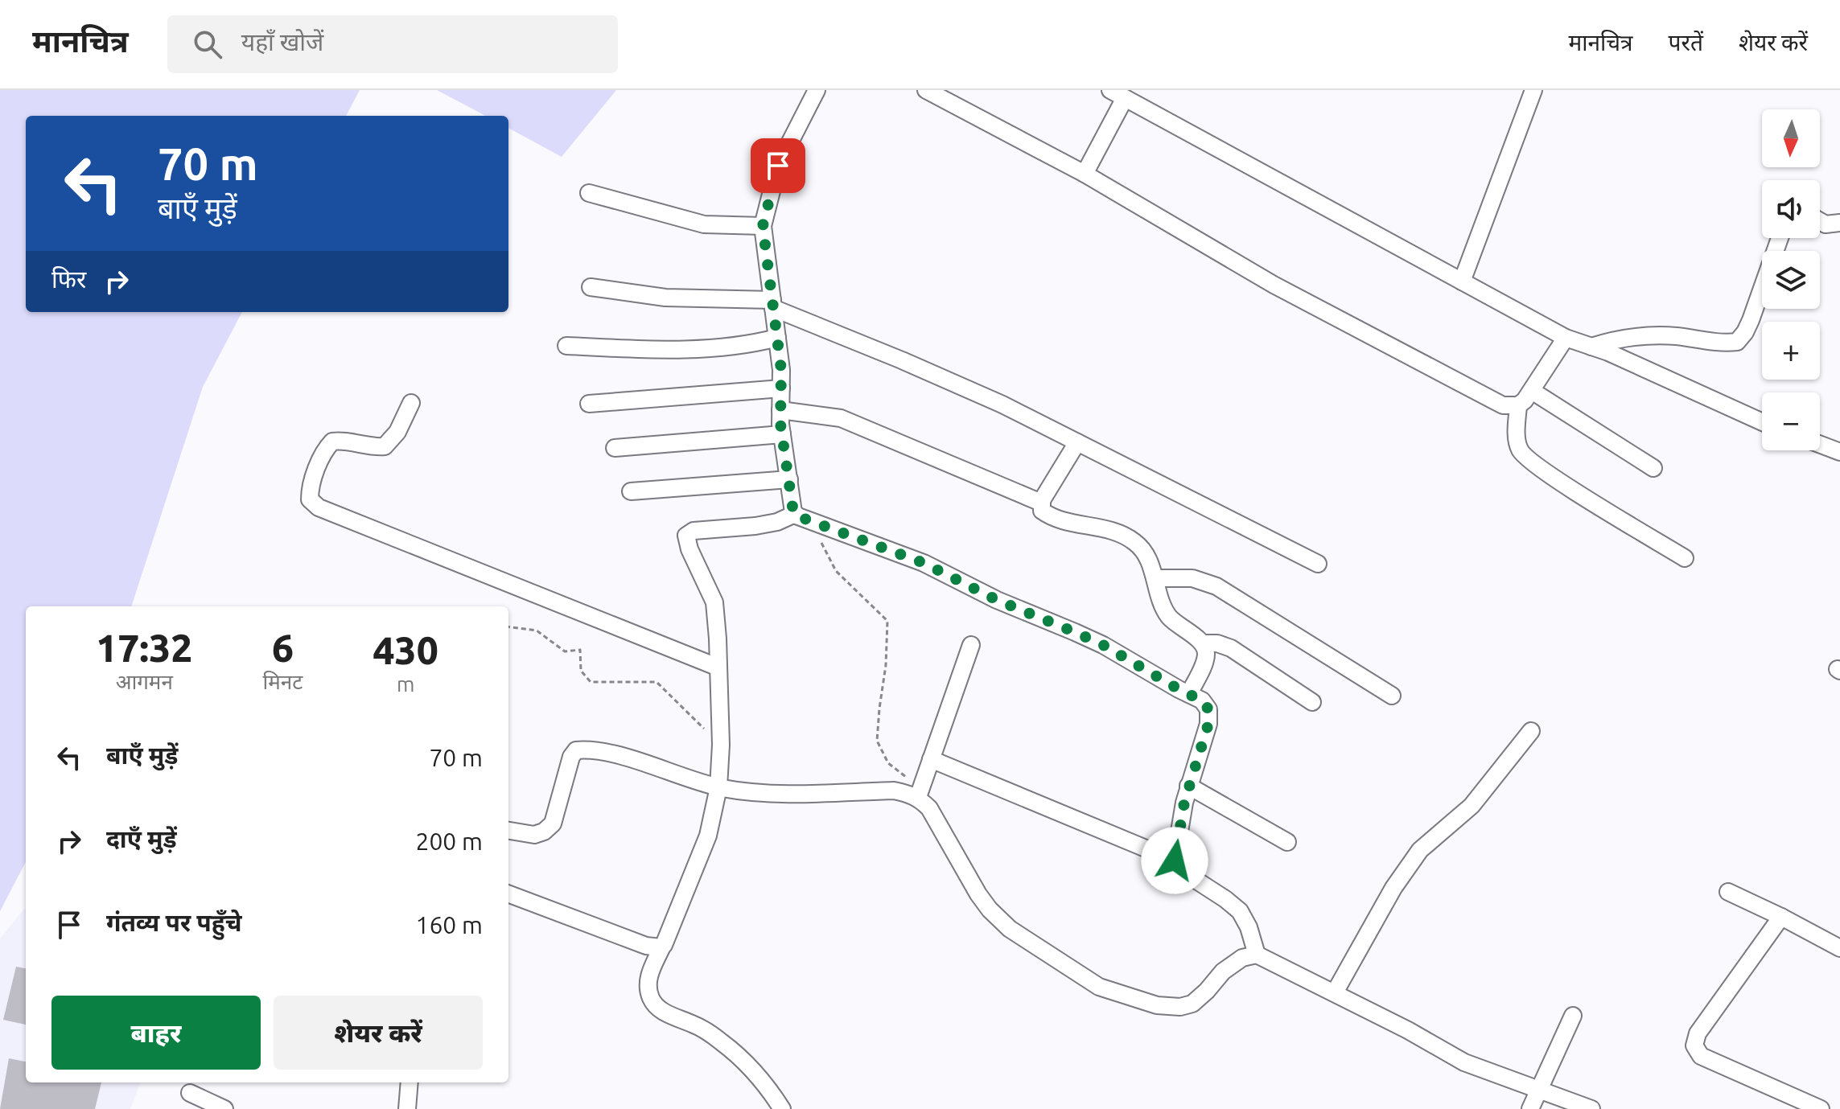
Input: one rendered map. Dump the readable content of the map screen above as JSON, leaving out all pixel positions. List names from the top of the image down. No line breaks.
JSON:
{"north":"bottom","page":{"header":"मानचित्र","search":"यहाँ खोजें","nav":["मानचित्र","परतें","शेयर करें"],"map_buttons":["+","−"],"turn":["70 m","बाएँ मुड़ें"],"then":"फिर","eta":["17:32","आगमन","6","मिनट","430","m"],"list":[{"name":"बाएँ मुड़ें","value":"70 m"},{"name":"दाएँ मुड़ें","value":"200 m"},{"name":"गंतव्य पर पहुँचे","value":"160 m"}],"buttons":["बाहर","शेयर करें"]}}
